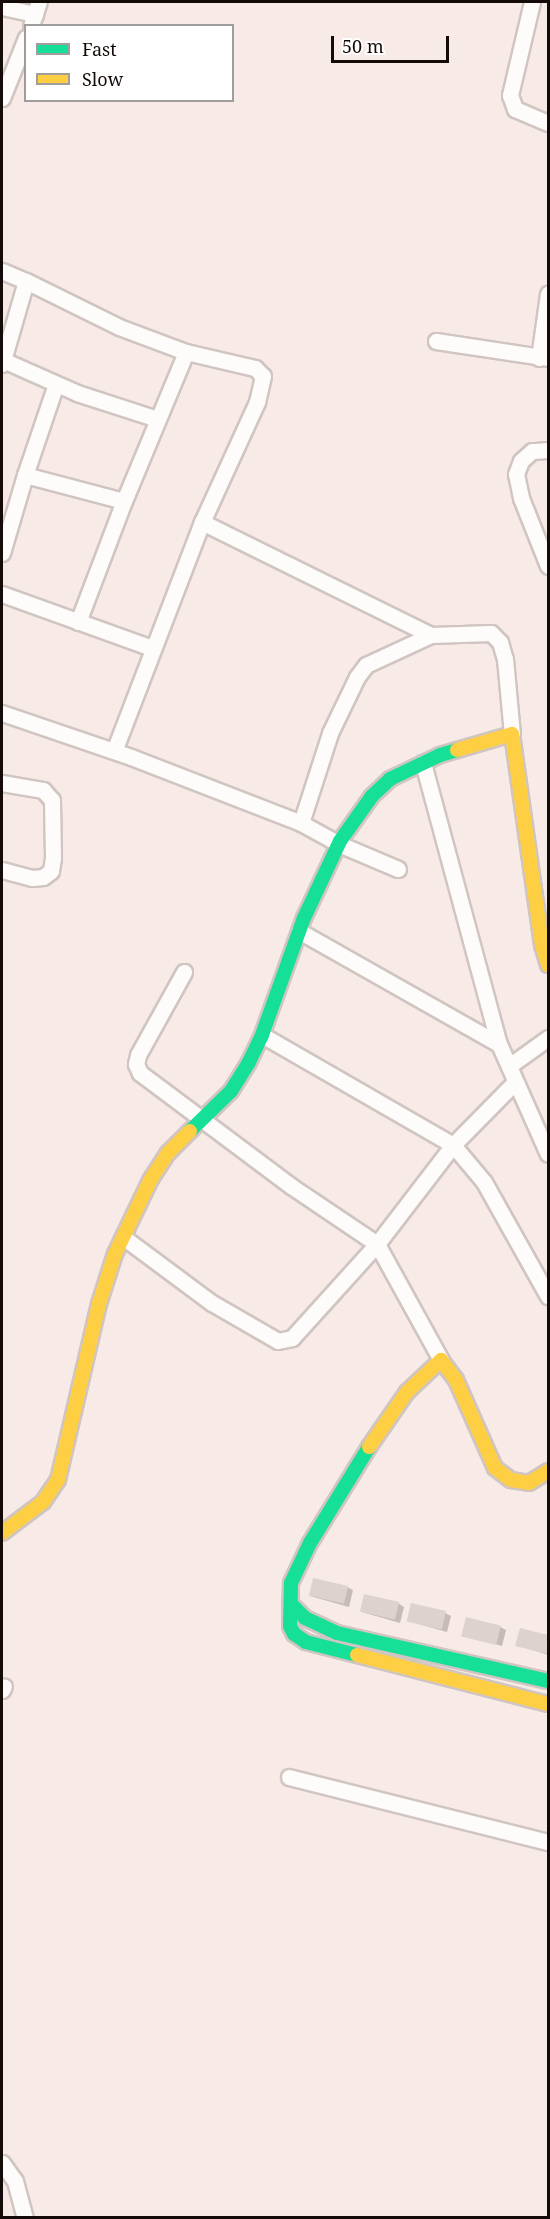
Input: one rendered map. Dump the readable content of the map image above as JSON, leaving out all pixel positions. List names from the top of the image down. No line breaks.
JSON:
{"legend":["Fast","Slow"],"scale_bar":"50 m"}
